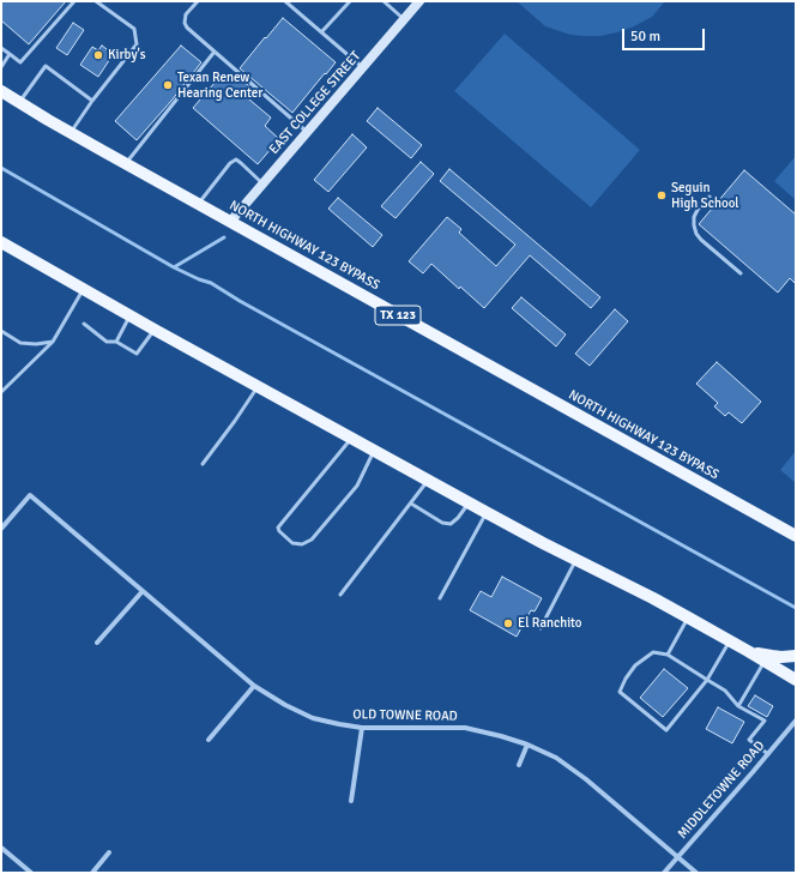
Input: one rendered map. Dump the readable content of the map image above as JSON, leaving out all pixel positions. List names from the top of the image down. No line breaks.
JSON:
{"streets":{"main road":["NORTH HIGHWAY 123 BYPASS","TX 123"],"street":["EAST COLLEGE STREET","OLD TOWNE ROAD","MIDDLETOWNE ROAD"]},"crossings":[["EAST COLLEGE STREET","NORTH HIGHWAY 123 BYPASS"],["OLD TOWNE ROAD","MIDDLETOWNE ROAD"]],"places":["Kirby's","Texan Renew Hearing Center","Seguin High School","El Ranchito"],"scale_bar":"50 m"}
